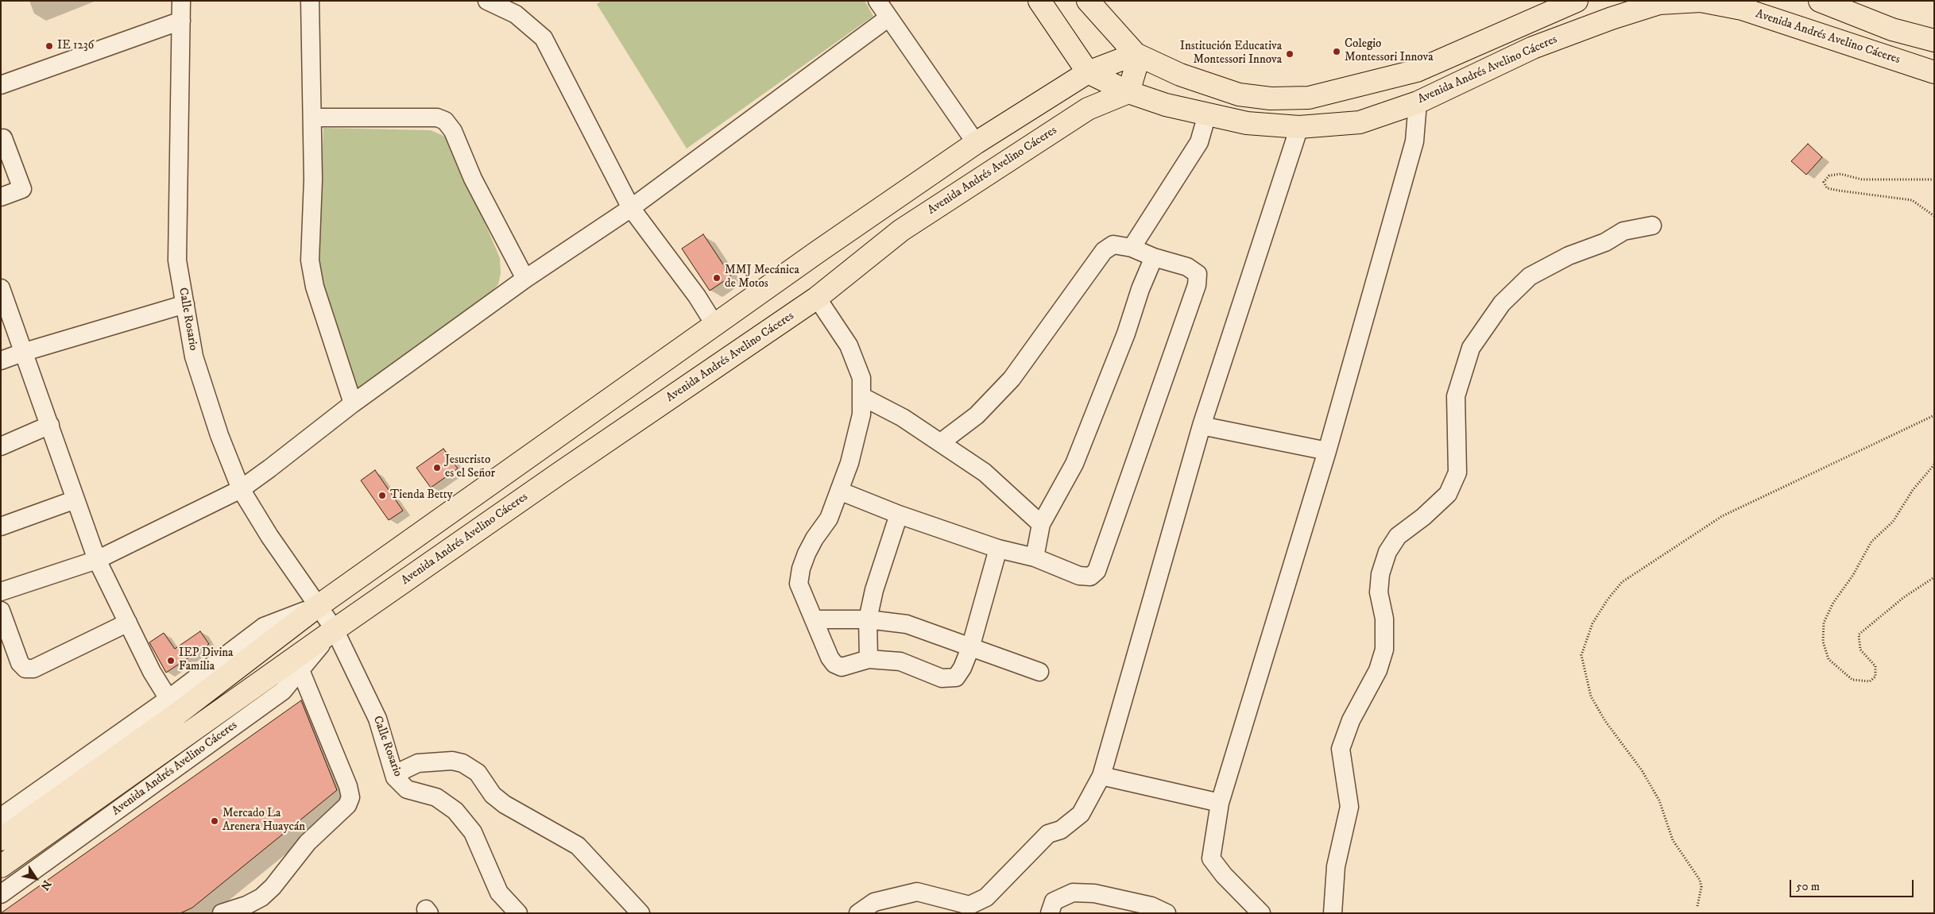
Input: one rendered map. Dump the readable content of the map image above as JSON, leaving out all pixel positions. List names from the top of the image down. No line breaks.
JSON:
{"streets":{"main road":["Avenida Andrés Avelino Cáceres"],"street":["Calle Rosario"]},"crossings":[["Avenida Andrés Avelino Cáceres","Calle Rosario"]],"places":["IE 1236","Colegio Montessori Innova","Institución Educativa Montessori Innova","MMJ Mecánica de Motos","Jesucristo es el Señor","Tienda Betty","IEP Divina Familia","Mercado La Arenera Huaycán"],"scale_bar":"50 m","north":"bottom right"}
